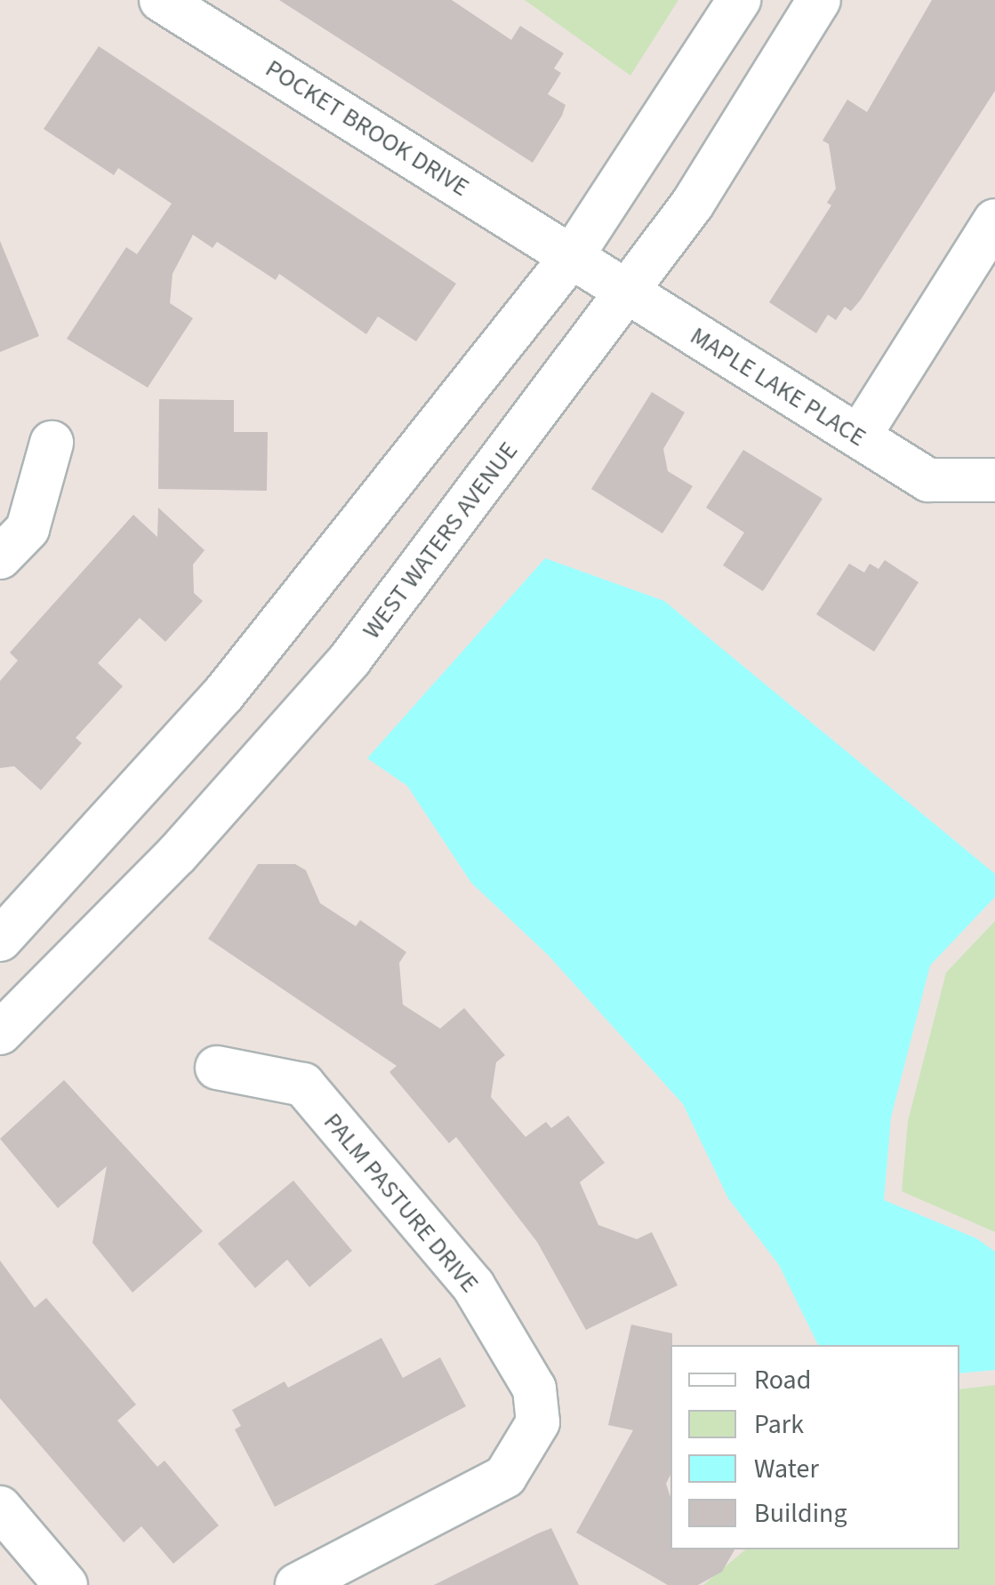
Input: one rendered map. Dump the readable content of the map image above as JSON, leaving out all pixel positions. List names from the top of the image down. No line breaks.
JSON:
{"streets":{"street":["POCKET BROOK DRIVE","MAPLE LAKE PLACE","WEST WATERS AVENUE","PALM PASTURE DRIVE"]},"crossings":[["POCKET BROOK DRIVE","MAPLE LAKE PLACE"],["MAPLE LAKE PLACE","WEST WATERS AVENUE"]],"legend":["Road","Park","Water","Building"]}
